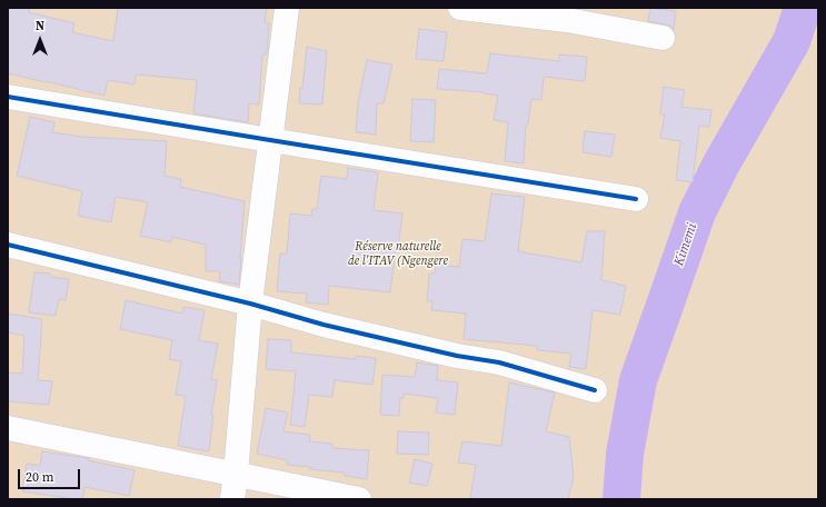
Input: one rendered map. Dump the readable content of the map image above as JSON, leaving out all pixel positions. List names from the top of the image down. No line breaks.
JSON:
{"water":["Kimemi"],"parks":["Réserve naturelle de l'ITAV (Ngengere"],"scale_bar":"20 m","north":"top"}
